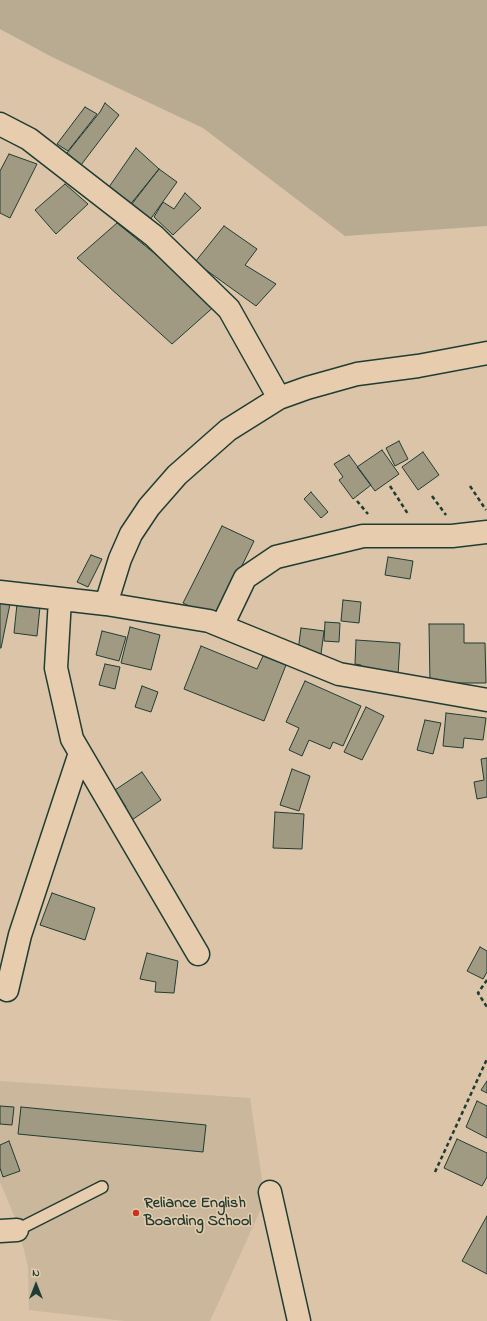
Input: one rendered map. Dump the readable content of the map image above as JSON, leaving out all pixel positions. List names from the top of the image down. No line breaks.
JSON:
{"places":["Reliance English Boarding School"],"north":"top"}
